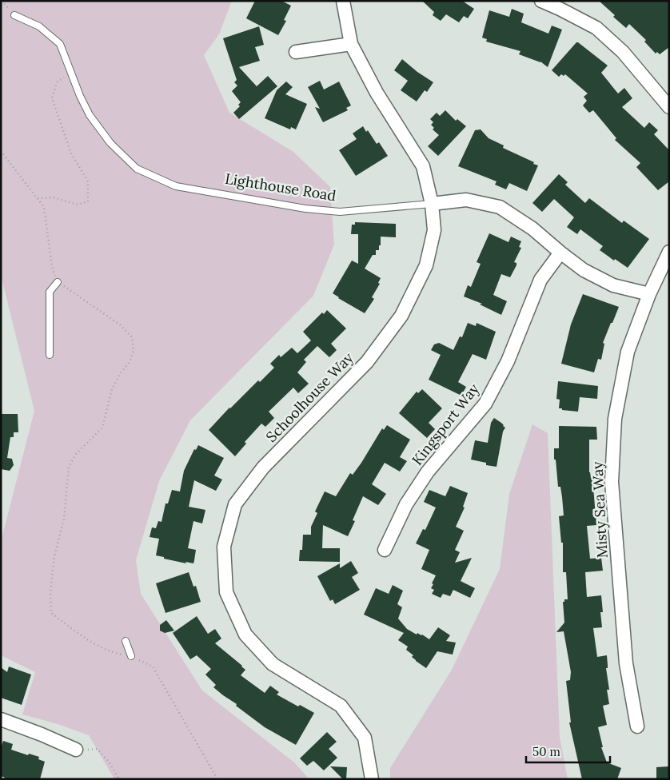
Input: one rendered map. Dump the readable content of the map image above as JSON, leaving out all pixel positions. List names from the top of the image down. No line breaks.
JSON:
{"streets":{"street":["Lighthouse Road","Schoolhouse Way","Kingsport Way","Misty Sea Way"]},"crossings":[["Lighthouse Road","Schoolhouse Way"],["Lighthouse Road","Kingsport Way"],["Lighthouse Road","Misty Sea Way"]],"scale_bar":"50 m"}
